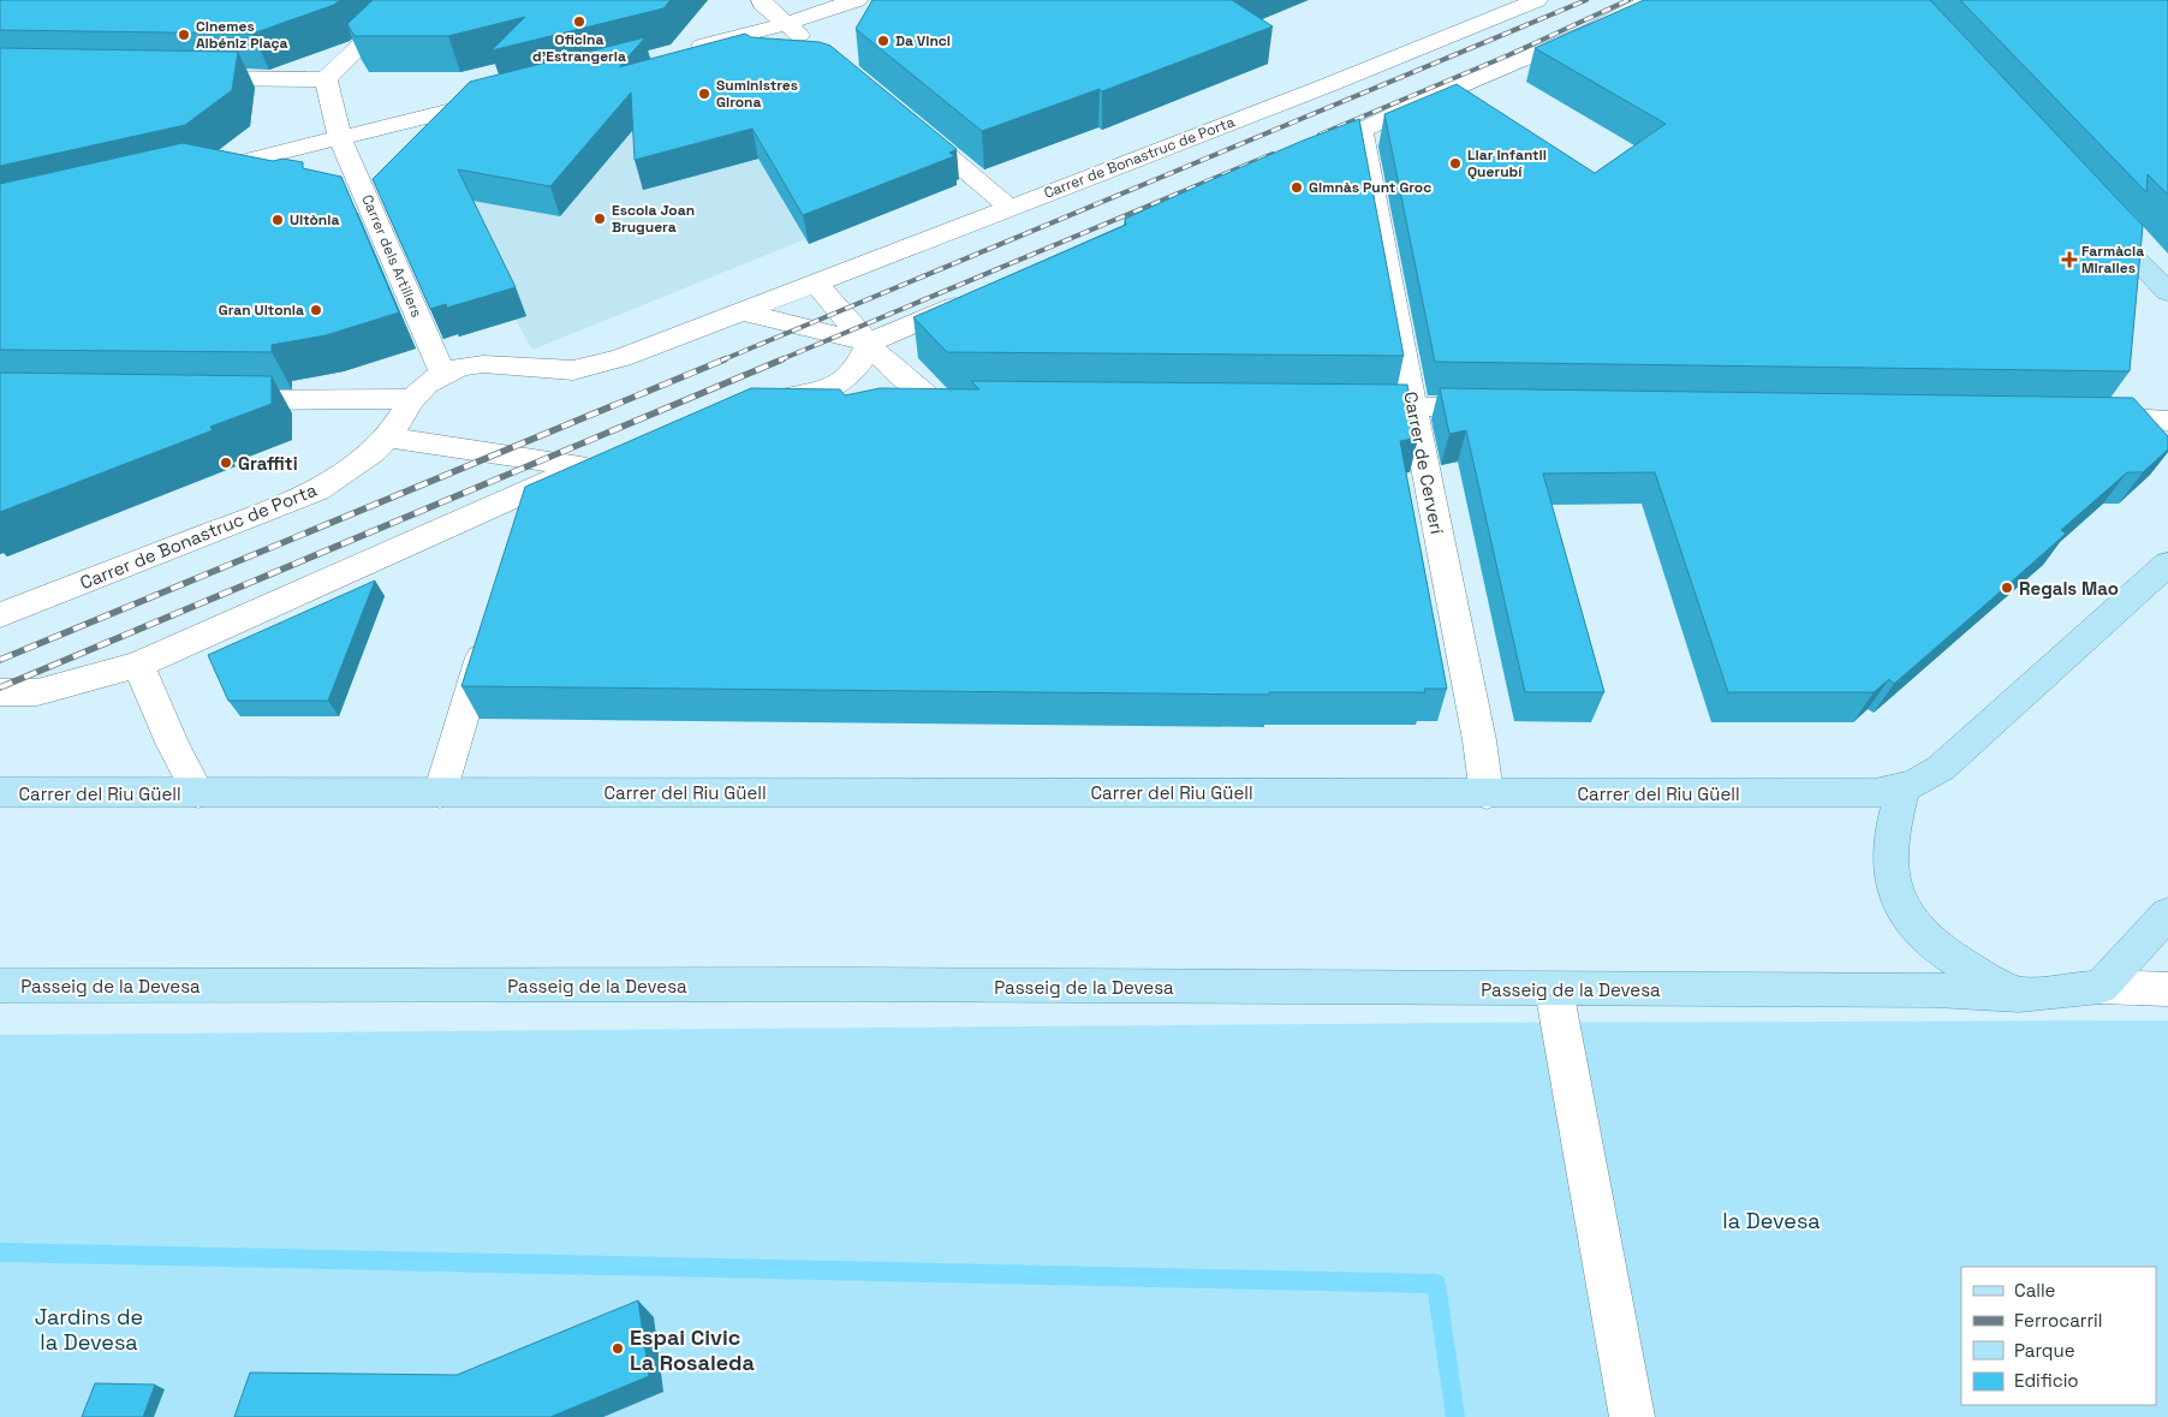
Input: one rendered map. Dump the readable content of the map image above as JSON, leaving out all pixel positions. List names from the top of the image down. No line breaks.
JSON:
{"streets":{"main road":["Carrer del Riu Güell","Passeig de la Devesa"],"street":["Carrer de Bonastruc de Porta","Carrer dels Artillers","Carrer de Cerverí"]},"crossings":[["Carrer de Bonastruc de Porta","Carrer dels Artillers"],["Carrer de Cerverí","Carrer del Riu Güell"]],"parks":["la Devesa","Jardins de la Devesa"],"places":{"other":["Oficina d'Estrangeria","Cinemes Albéniz Plaça","Da Vinci","Suministres Girona","Llar Infantil Querubí","Gimnàs Punt Groc","Escola Joan Bruguera","Ultònia","Gran Ultonia","Graffiti","Regals Mao","Espai Civic La Rosaleda"],"health":["Farmàcia Miralles"]},"legend":["Calle","Ferrocarril","Parque","Edificio"]}
